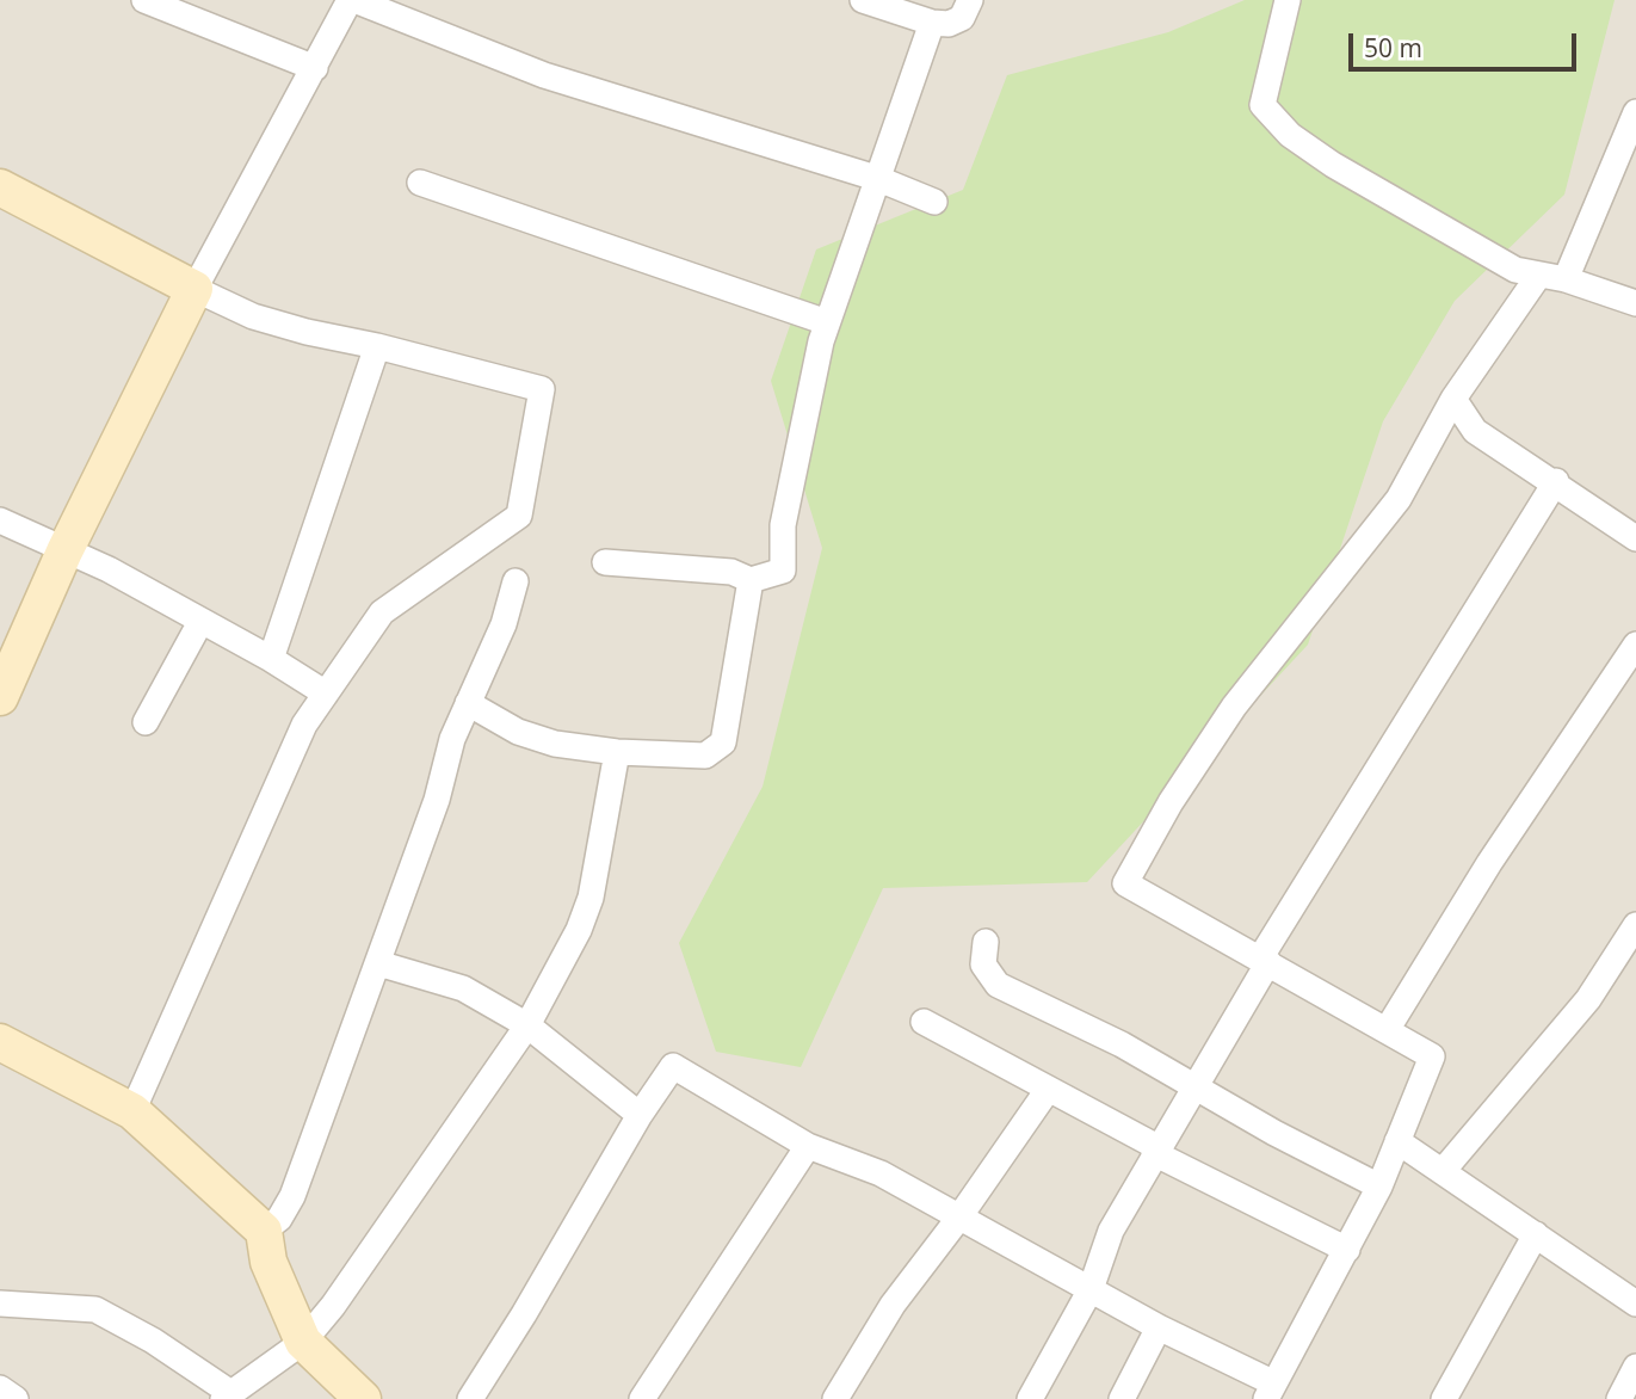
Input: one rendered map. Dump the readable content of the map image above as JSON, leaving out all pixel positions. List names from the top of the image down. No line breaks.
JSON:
{"scale_bar":"50 m"}
